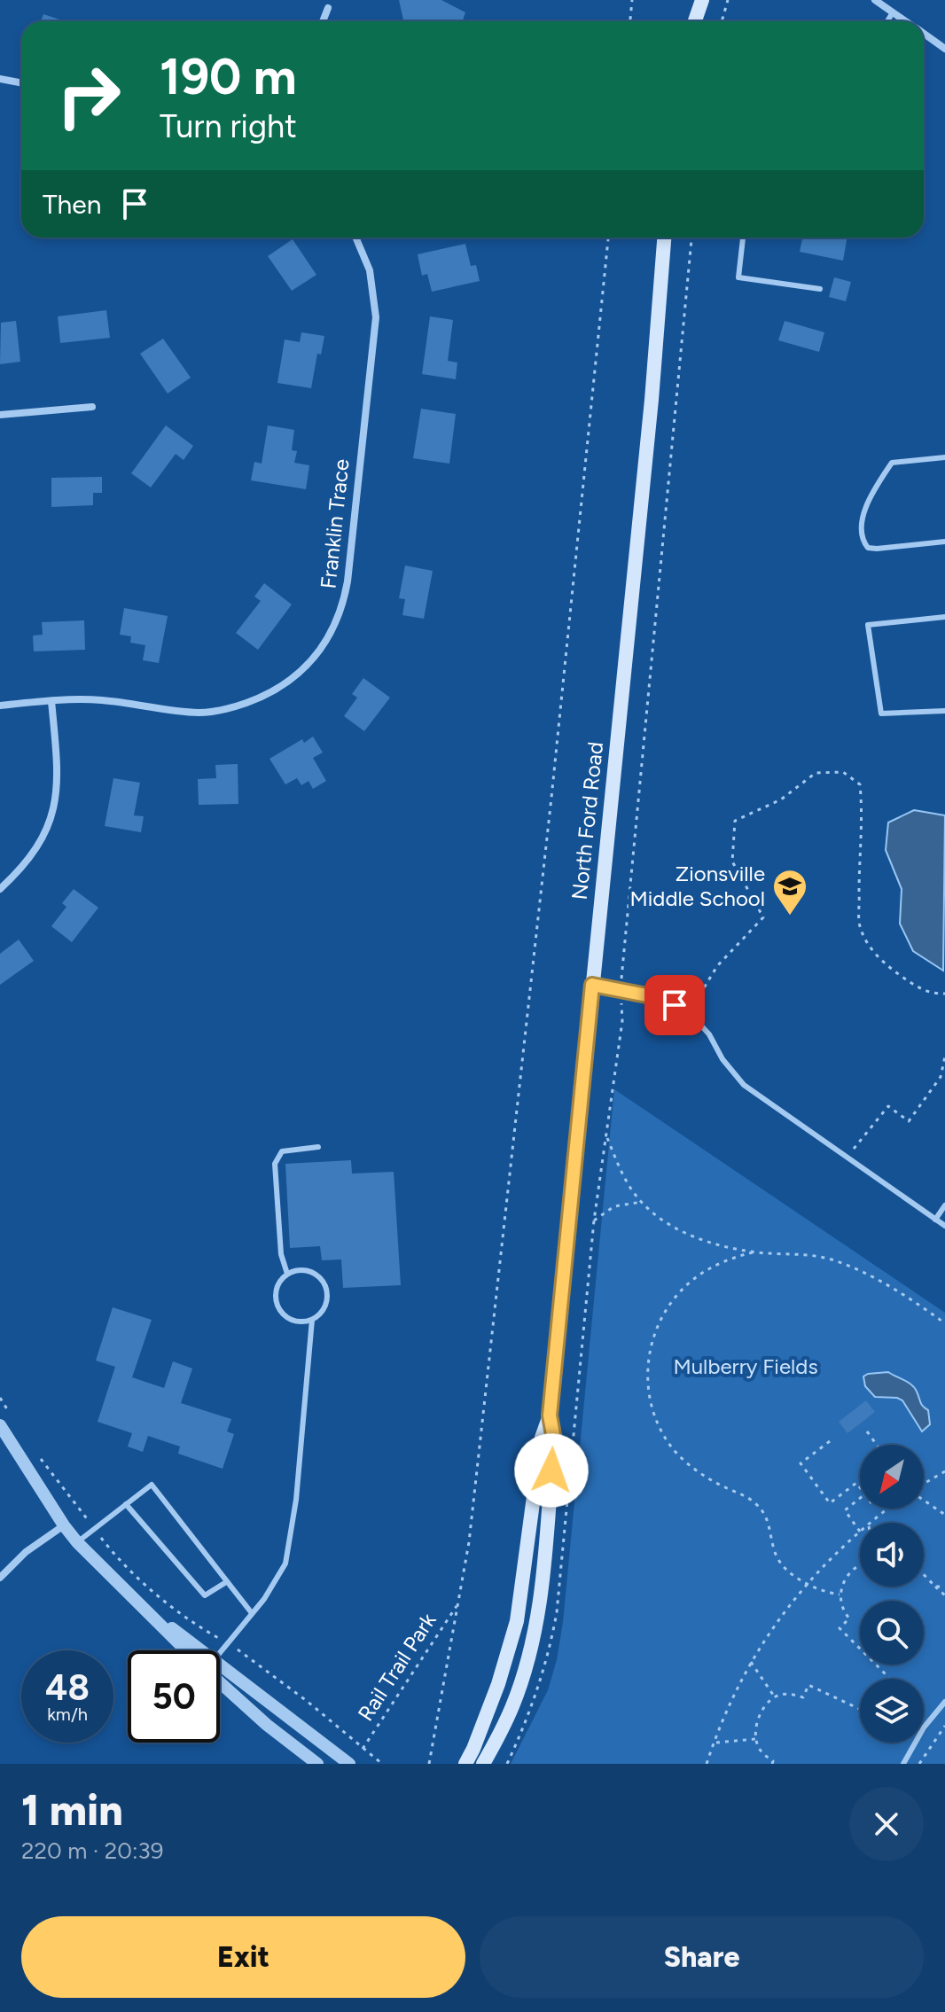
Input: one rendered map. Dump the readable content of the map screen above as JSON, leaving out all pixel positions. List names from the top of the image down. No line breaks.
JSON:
{"streets":{"main road":["North Ford Road"],"street":["Franklin Trace"],"path":["Rail Trail Park"]},"parks":["Mulberry Fields"],"places":{"school or university":["Zionsville Middle School"]},"north":"bottom left","page":{"turn":["190 m","Turn right"],"then":"Then","speed":"48 km/h","limit":"50","heading":["1 min","220 m · 20:39"],"buttons":["Exit","Share"]}}
